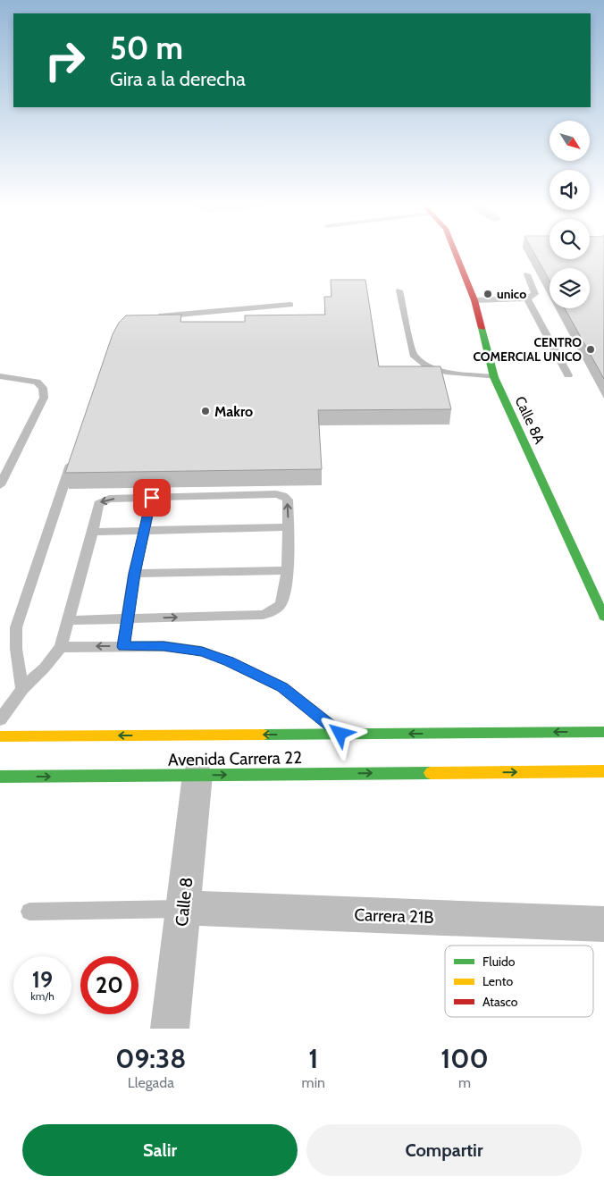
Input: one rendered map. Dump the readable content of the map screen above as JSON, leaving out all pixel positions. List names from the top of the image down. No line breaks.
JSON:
{"streets":{"street":["Calle 8A","Avenida Carrera 22","Calle 8","Carrera 21B"]},"crossings":[["Avenida Carrera 22","Calle 8"],["Calle 8","Carrera 21B"]],"places":["unico","CENTRO COMERCIAL UNICO","Makro"],"legend":["Fluido","Lento","Atasco"],"north":"bottom right","page":{"turn":["50 m","Gira a la derecha"],"speed":"19 km/h","limit":"20","eta":["09:38","Llegada","1","min","100","m"],"buttons":["Salir","Compartir"]}}
